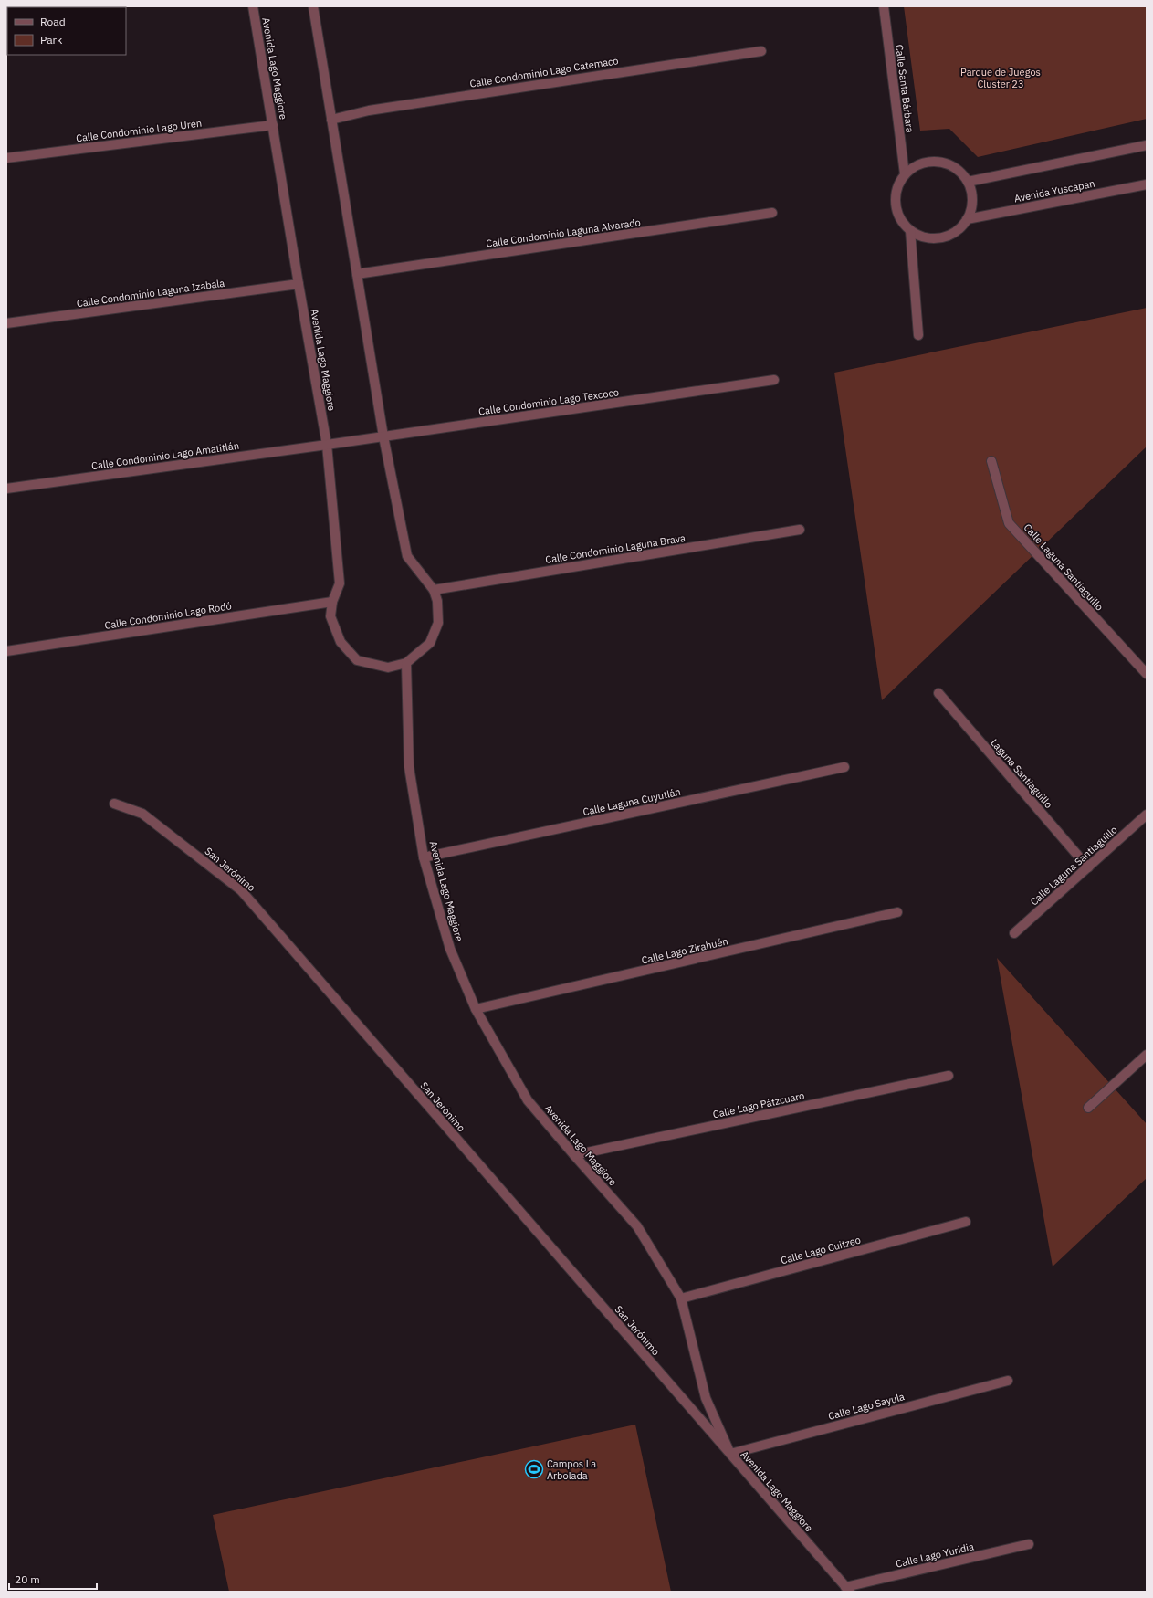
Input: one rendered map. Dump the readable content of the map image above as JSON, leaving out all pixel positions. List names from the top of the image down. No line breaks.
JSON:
{"streets":{"street":["Avenida Lago Maggiore","Calle Condominio Lago Catemaco","Calle Santa Bárbara","Calle Condominio Lago Uren","Avenida Yuscapan","Calle Condominio Laguna Alvarado","Calle Condominio Laguna Izabala","Calle Condominio Lago Texcoco","Calle Condominio Lago Amatitlán","Calle Condominio Laguna Brava","Calle Laguna Santiaguillo","Calle Condominio Lago Rodó","Laguna Santiaguillo","Calle Laguna Cuyutlán","San Jerónimo","Calle Lago Zirahuén","Calle Lago Pátzcuaro","Calle Lago Cuitzeo","Calle Lago Sayula","Calle Lago Yuridia"]},"crossings":[["Avenida Lago Maggiore","Calle Condominio Lago Catemaco"],["Avenida Lago Maggiore","Calle Condominio Lago Uren"],["Avenida Lago Maggiore","Calle Condominio Laguna Alvarado"],["Avenida Lago Maggiore","Calle Condominio Laguna Izabala"],["Avenida Lago Maggiore","Calle Condominio Lago Texcoco"],["Avenida Lago Maggiore","Calle Condominio Lago Amatitlán"],["Avenida Lago Maggiore","Calle Condominio Laguna Brava"],["Avenida Lago Maggiore","Calle Condominio Lago Rodó"],["Avenida Lago Maggiore","Calle Laguna Cuyutlán"],["Avenida Lago Maggiore","San Jerónimo"],["Avenida Lago Maggiore","Calle Lago Zirahuén"],["Avenida Lago Maggiore","Calle Lago Pátzcuaro"],["Avenida Lago Maggiore","Calle Lago Cuitzeo"],["Avenida Lago Maggiore","Calle Lago Sayula"],["Avenida Lago Maggiore","Calle Lago Yuridia"],["Calle Santa Bárbara","Avenida Yuscapan"],["Calle Condominio Lago Texcoco","Calle Condominio Lago Amatitlán"],["Calle Laguna Santiaguillo","Laguna Santiaguillo"],["San Jerónimo","Calle Lago Sayula"]],"parks":["Parque de Juegos Cluster 23"],"places":{"sports":["Campos La Arbolada"]},"legend":["Road","Park"],"scale_bar":"20 m"}
